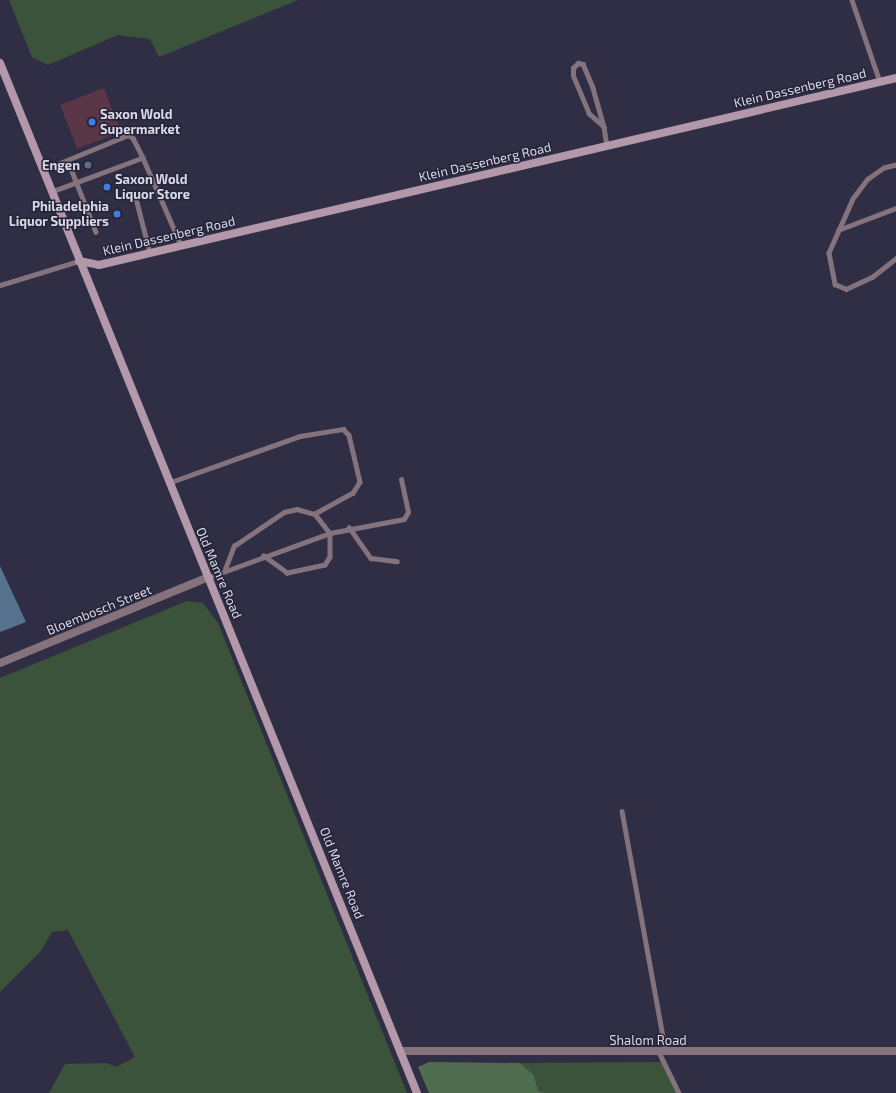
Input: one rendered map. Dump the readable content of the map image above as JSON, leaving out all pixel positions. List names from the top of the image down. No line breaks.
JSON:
{"streets":{"main road":["Klein Dassenberg Road","Old Mamre Road"],"street":["Bloembosch Street","Shalom Road"]},"crossings":[["Klein Dassenberg Road","Old Mamre Road"],["Old Mamre Road","Bloembosch Street"],["Old Mamre Road","Shalom Road"]],"places":["Saxon Wold Supermarket","Engen","Saxon Wold Liquor Store","Philadelphia Liquor Suppliers"]}
